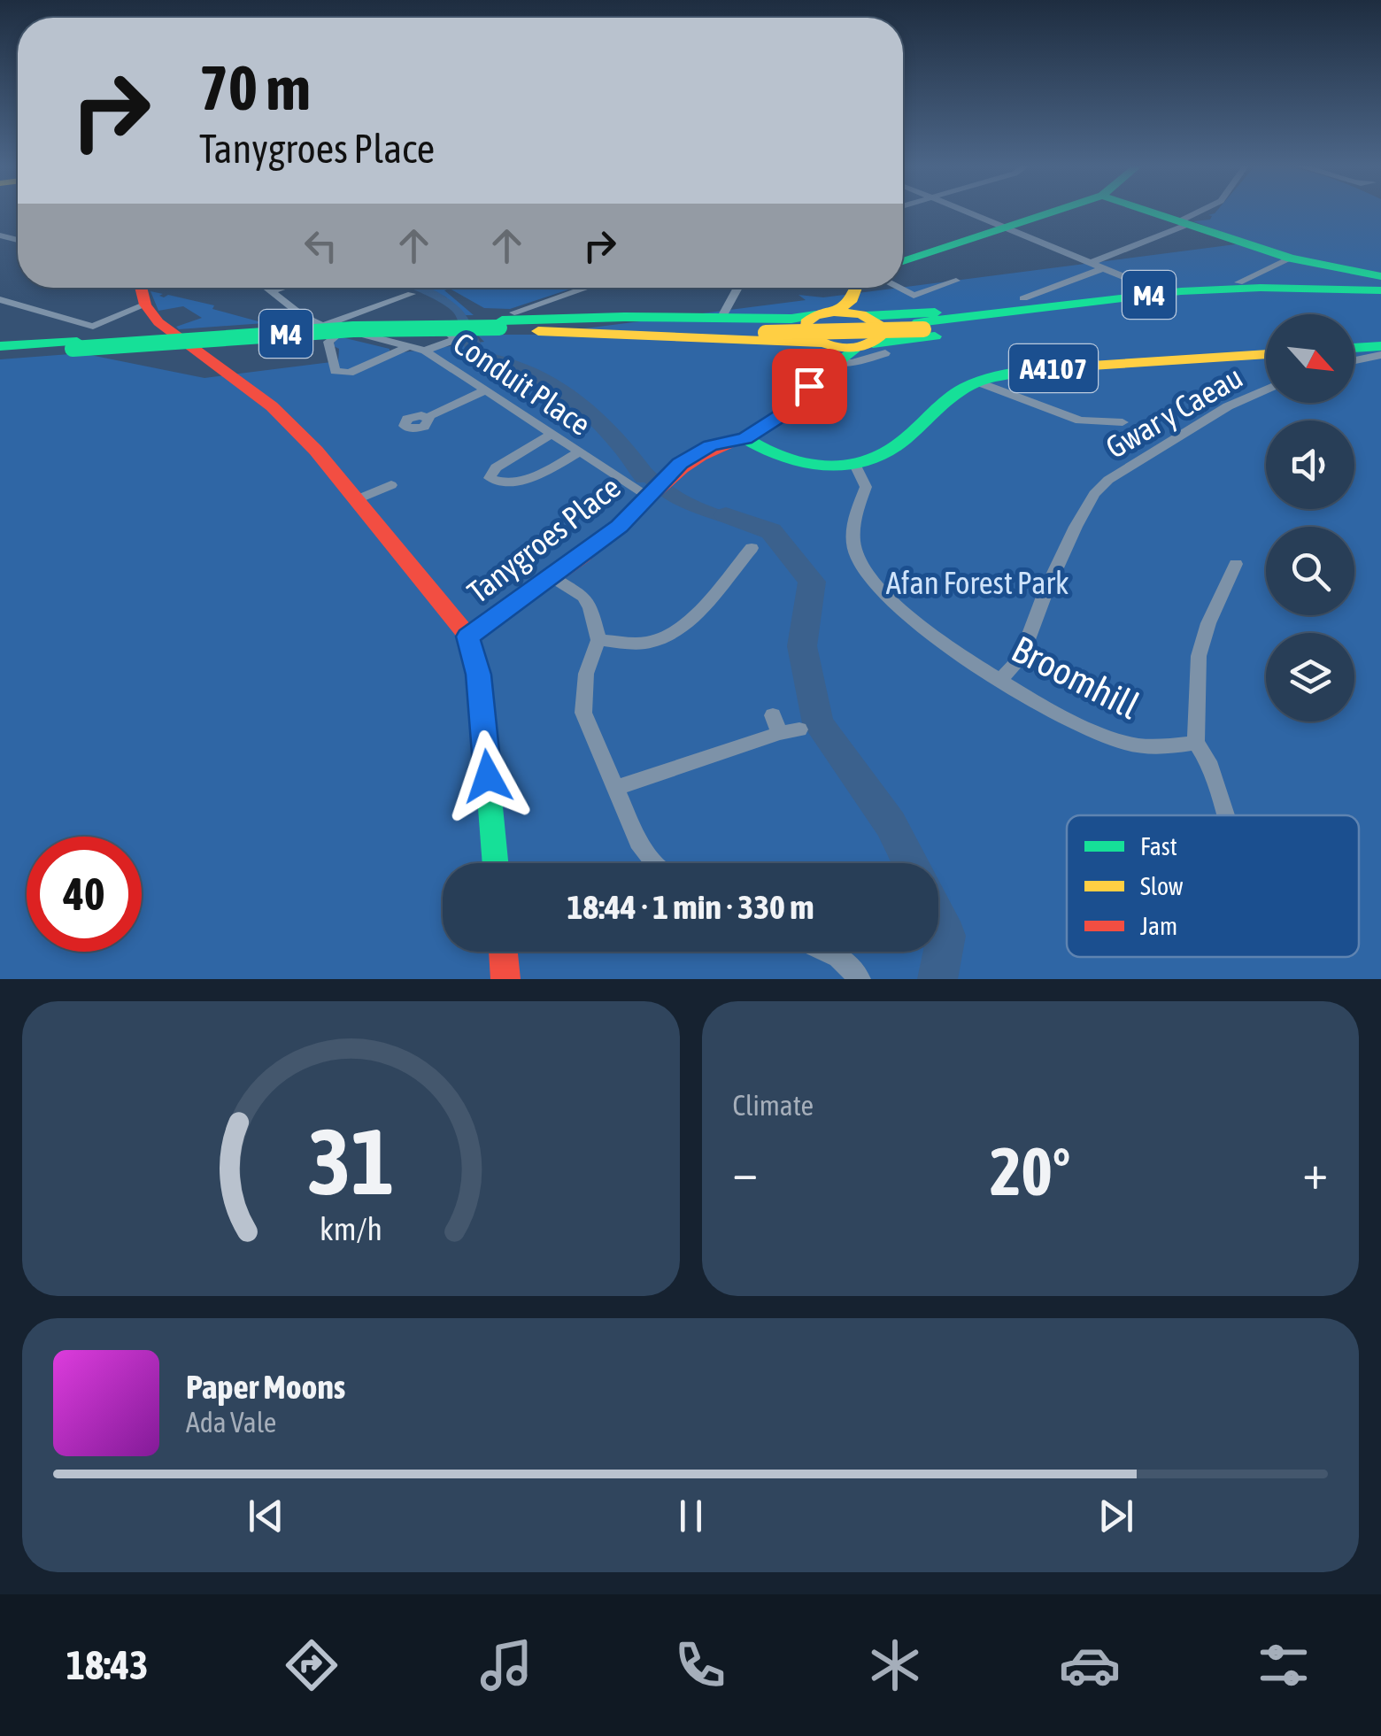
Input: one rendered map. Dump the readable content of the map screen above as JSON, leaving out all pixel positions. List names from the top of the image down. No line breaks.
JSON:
{"streets":{"main road":["M4","A4107","Tanygroes Place"],"street":["Conduit Place","Gwar y Caeau","Broomhill"]},"crossings":[["A4107","Tanygroes Place"],["A4107","Broomhill"],["Conduit Place","Tanygroes Place"],["Gwar y Caeau","Broomhill"]],"parks":["Afan Forest Park"],"legend":["Fast","Slow","Jam"],"north":"bottom right","page":{"turn":["70 m","Tanygroes Place"],"limit":"40","trip":"18:44 · 1 min · 330 m","tile":"Climate","heat":["−","20°","+"],"song":["Paper Moons","Ada Vale"],"tabs":"18:43","gauge":["31","km/h"]}}
